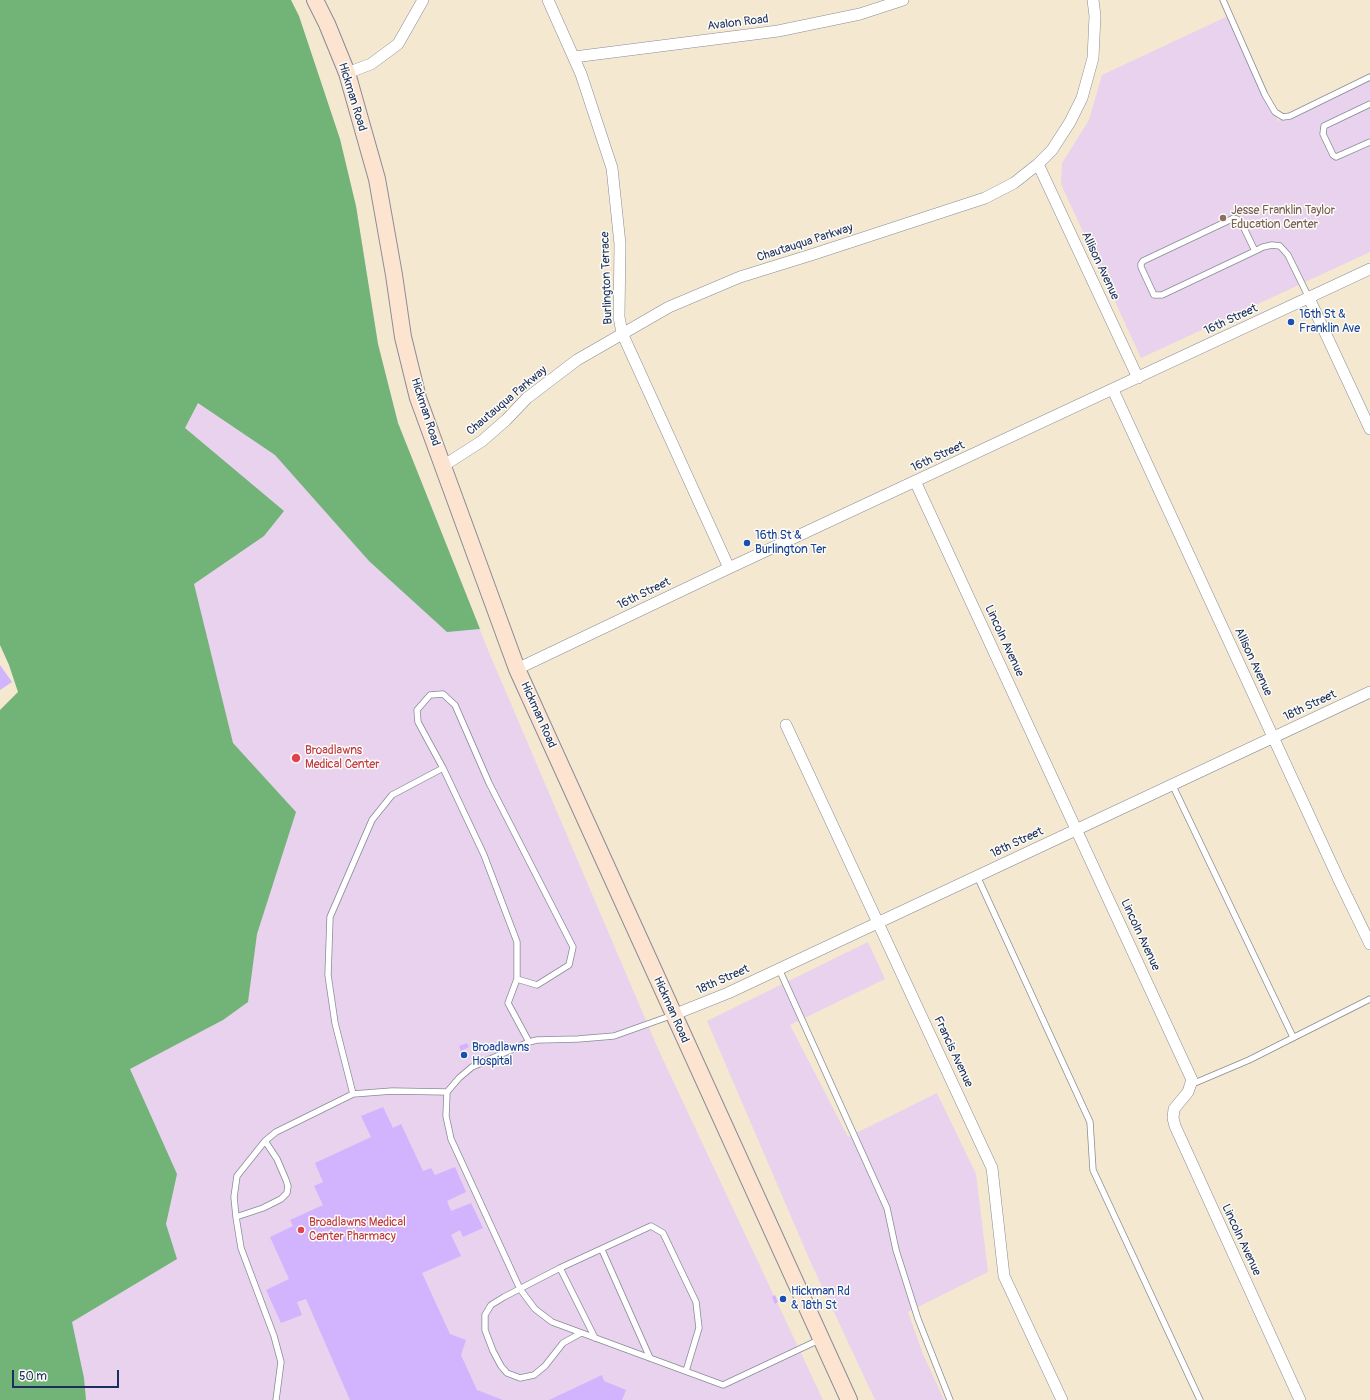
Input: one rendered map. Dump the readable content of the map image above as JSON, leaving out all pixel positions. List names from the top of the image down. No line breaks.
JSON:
{"streets":{"main road":["Hickman Road"],"street":["Avalon Road","Chautauqua Parkway","Allison Avenue","Burlington Terrace","16th Street","Lincoln Avenue","18th Street","Francis Avenue"]},"crossings":[["Avalon Road","Burlington Terrace"],["Hickman Road","Chautauqua Parkway"],["Hickman Road","16th Street"],["Hickman Road","18th Street"],["Chautauqua Parkway","Allison Avenue"],["Chautauqua Parkway","Burlington Terrace"],["Allison Avenue","16th Street"],["Allison Avenue","18th Street"],["Burlington Terrace","16th Street"],["16th Street","Lincoln Avenue"],["Lincoln Avenue","18th Street"],["18th Street","Francis Avenue"]],"places":["Jesse Franklin Taylor Education Center","16th St & Franklin Ave","16th St & Burlington Ter","Broadlawns Medical Center","Broadlawns Hospital","Broadlawns Medical Center Pharmacy","Hickman Rd & 18th St"],"scale_bar":"50 m"}
